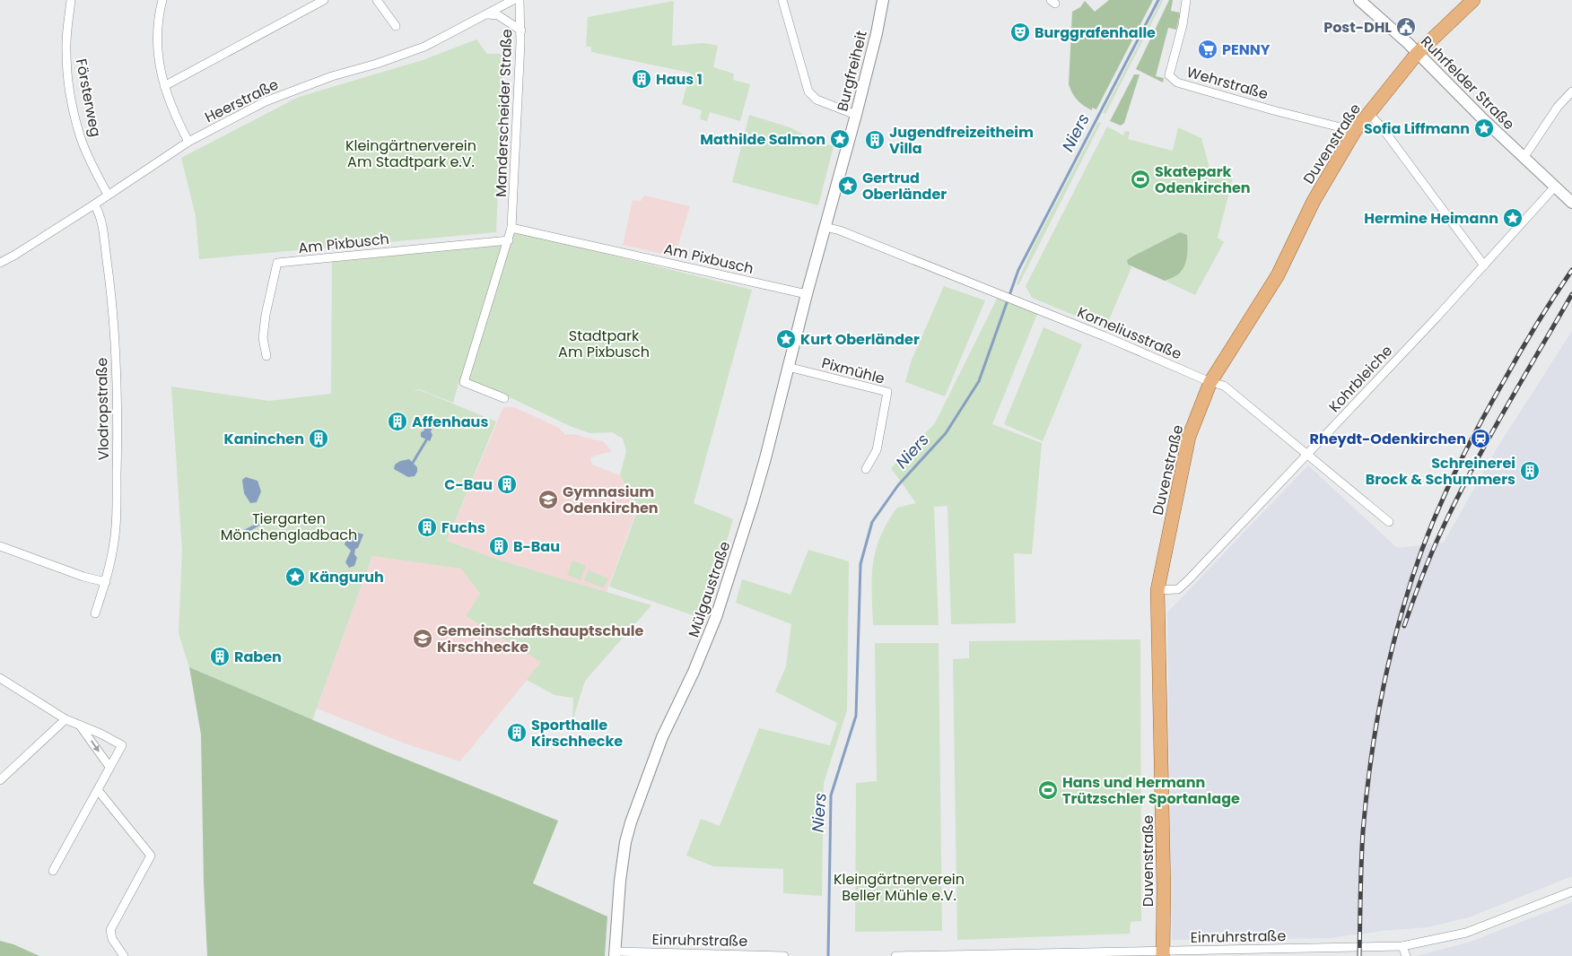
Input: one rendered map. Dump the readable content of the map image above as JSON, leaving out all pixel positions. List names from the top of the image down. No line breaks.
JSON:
{"streets":{"main road":["Duvenstraße"],"street":["Burgfreiheit","Wehrstraße","Ruhrfelder Straße","Försterweg","Heerstraße","Manderscheider Straße","Am Pixbusch","Korneliusstraße","Pixmühle","Kohrbleiche","Vlodropstraße","Mülgaustraße","Einruhrstraße"]},"crossings":[["Burgfreiheit","Korneliusstraße"],["Burgfreiheit","Mülgaustraße"],["Wehrstraße","Duvenstraße"],["Ruhrfelder Straße","Duvenstraße"],["Ruhrfelder Straße","Kohrbleiche"],["Försterweg","Heerstraße"],["Heerstraße","Vlodropstraße"],["Manderscheider Straße","Am Pixbusch"],["Duvenstraße","Korneliusstraße"],["Duvenstraße","Kohrbleiche"],["Duvenstraße","Einruhrstraße"],["Am Pixbusch","Mülgaustraße"],["Korneliusstraße","Kohrbleiche"],["Korneliusstraße","Mülgaustraße"],["Pixmühle","Mülgaustraße"],["Mülgaustraße","Einruhrstraße"]],"water":["Niers"],"parks":["Kleingärtnerverein Am Stadtpark e.V.","Stadtpark Am Pixbusch","Tiergarten Mönchengladbach","Kleingärtnerverein Beller Mühle e.V."],"places":{"public building":["Post-DHL"],"theatre":["Burggrafenhalle"],"supermarket":["PENNY"],"building":["Haus 1","Jugendfreizeitheim Villa","Affenhaus","Kaninchen","Schreinerei Brock & Schummers","C-Bau","Fuchs","B-Bau","Raben","Sporthalle Kirschhecke"],"place":["Sofia Liffmann","Mathilde Salmon","Gertrud Oberländer","Hermine Heimann","Kurt Oberländer","Känguruh"],"sports":["Skatepark Odenkirchen","Hans und Hermann Trützschler Sportanlage"],"station":["Rheydt-Odenkirchen"],"school or university":["Gymnasium Odenkirchen","Gemeinschaftshauptschule Kirschhecke"]}}
